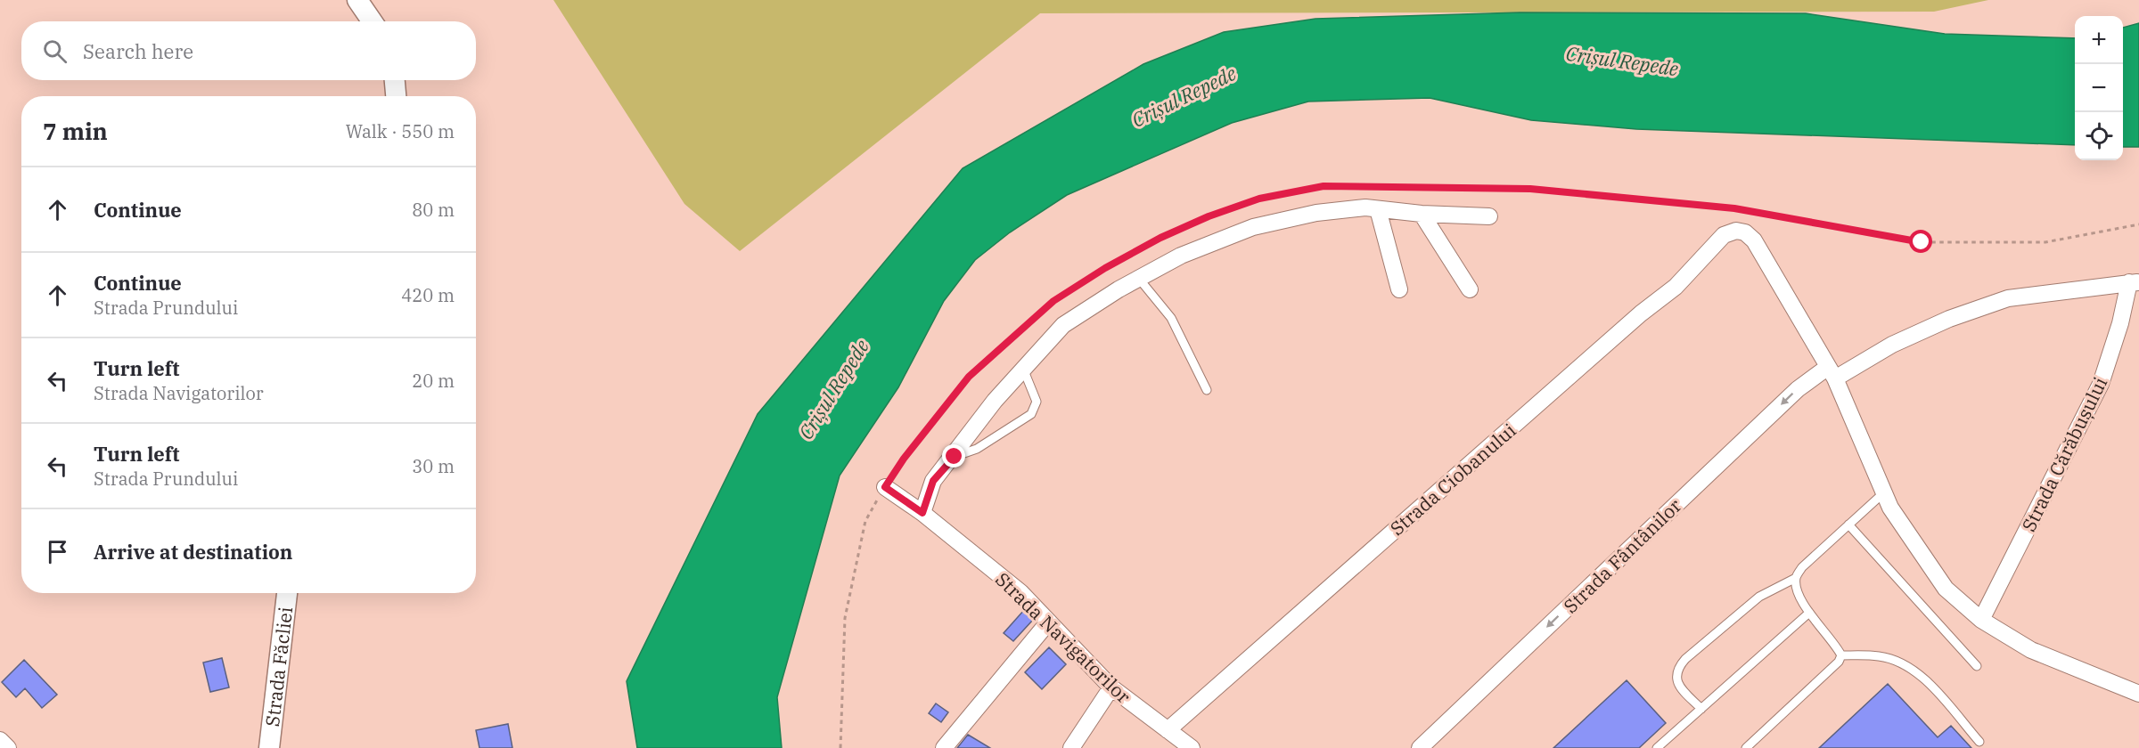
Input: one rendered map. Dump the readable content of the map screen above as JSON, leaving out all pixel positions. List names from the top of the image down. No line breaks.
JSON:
{"streets":{"street":["Strada Cărăbușului","Strada Ciobanului","Strada Fântânilor","Strada Navigatorilor","Strada Făcliei"]},"crossings":[["Strada Cărăbușului","Strada Fântânilor"],["Strada Ciobanului","Strada Fântânilor"],["Strada Ciobanului","Strada Navigatorilor"]],"one_way":["Strada Fântânilor"],"water":["Crișul Repede"],"page":{"map_buttons":["+","−"],"search":"Search here","heading":["7 min","Walk · 550 m"],"list":[["Continue","80 m"],["Continue","Strada Prundului","420 m"],["Turn left","Strada Navigatorilor","20 m"],["Turn left","Strada Prundului","30 m"],"Arrive at destination"]}}
